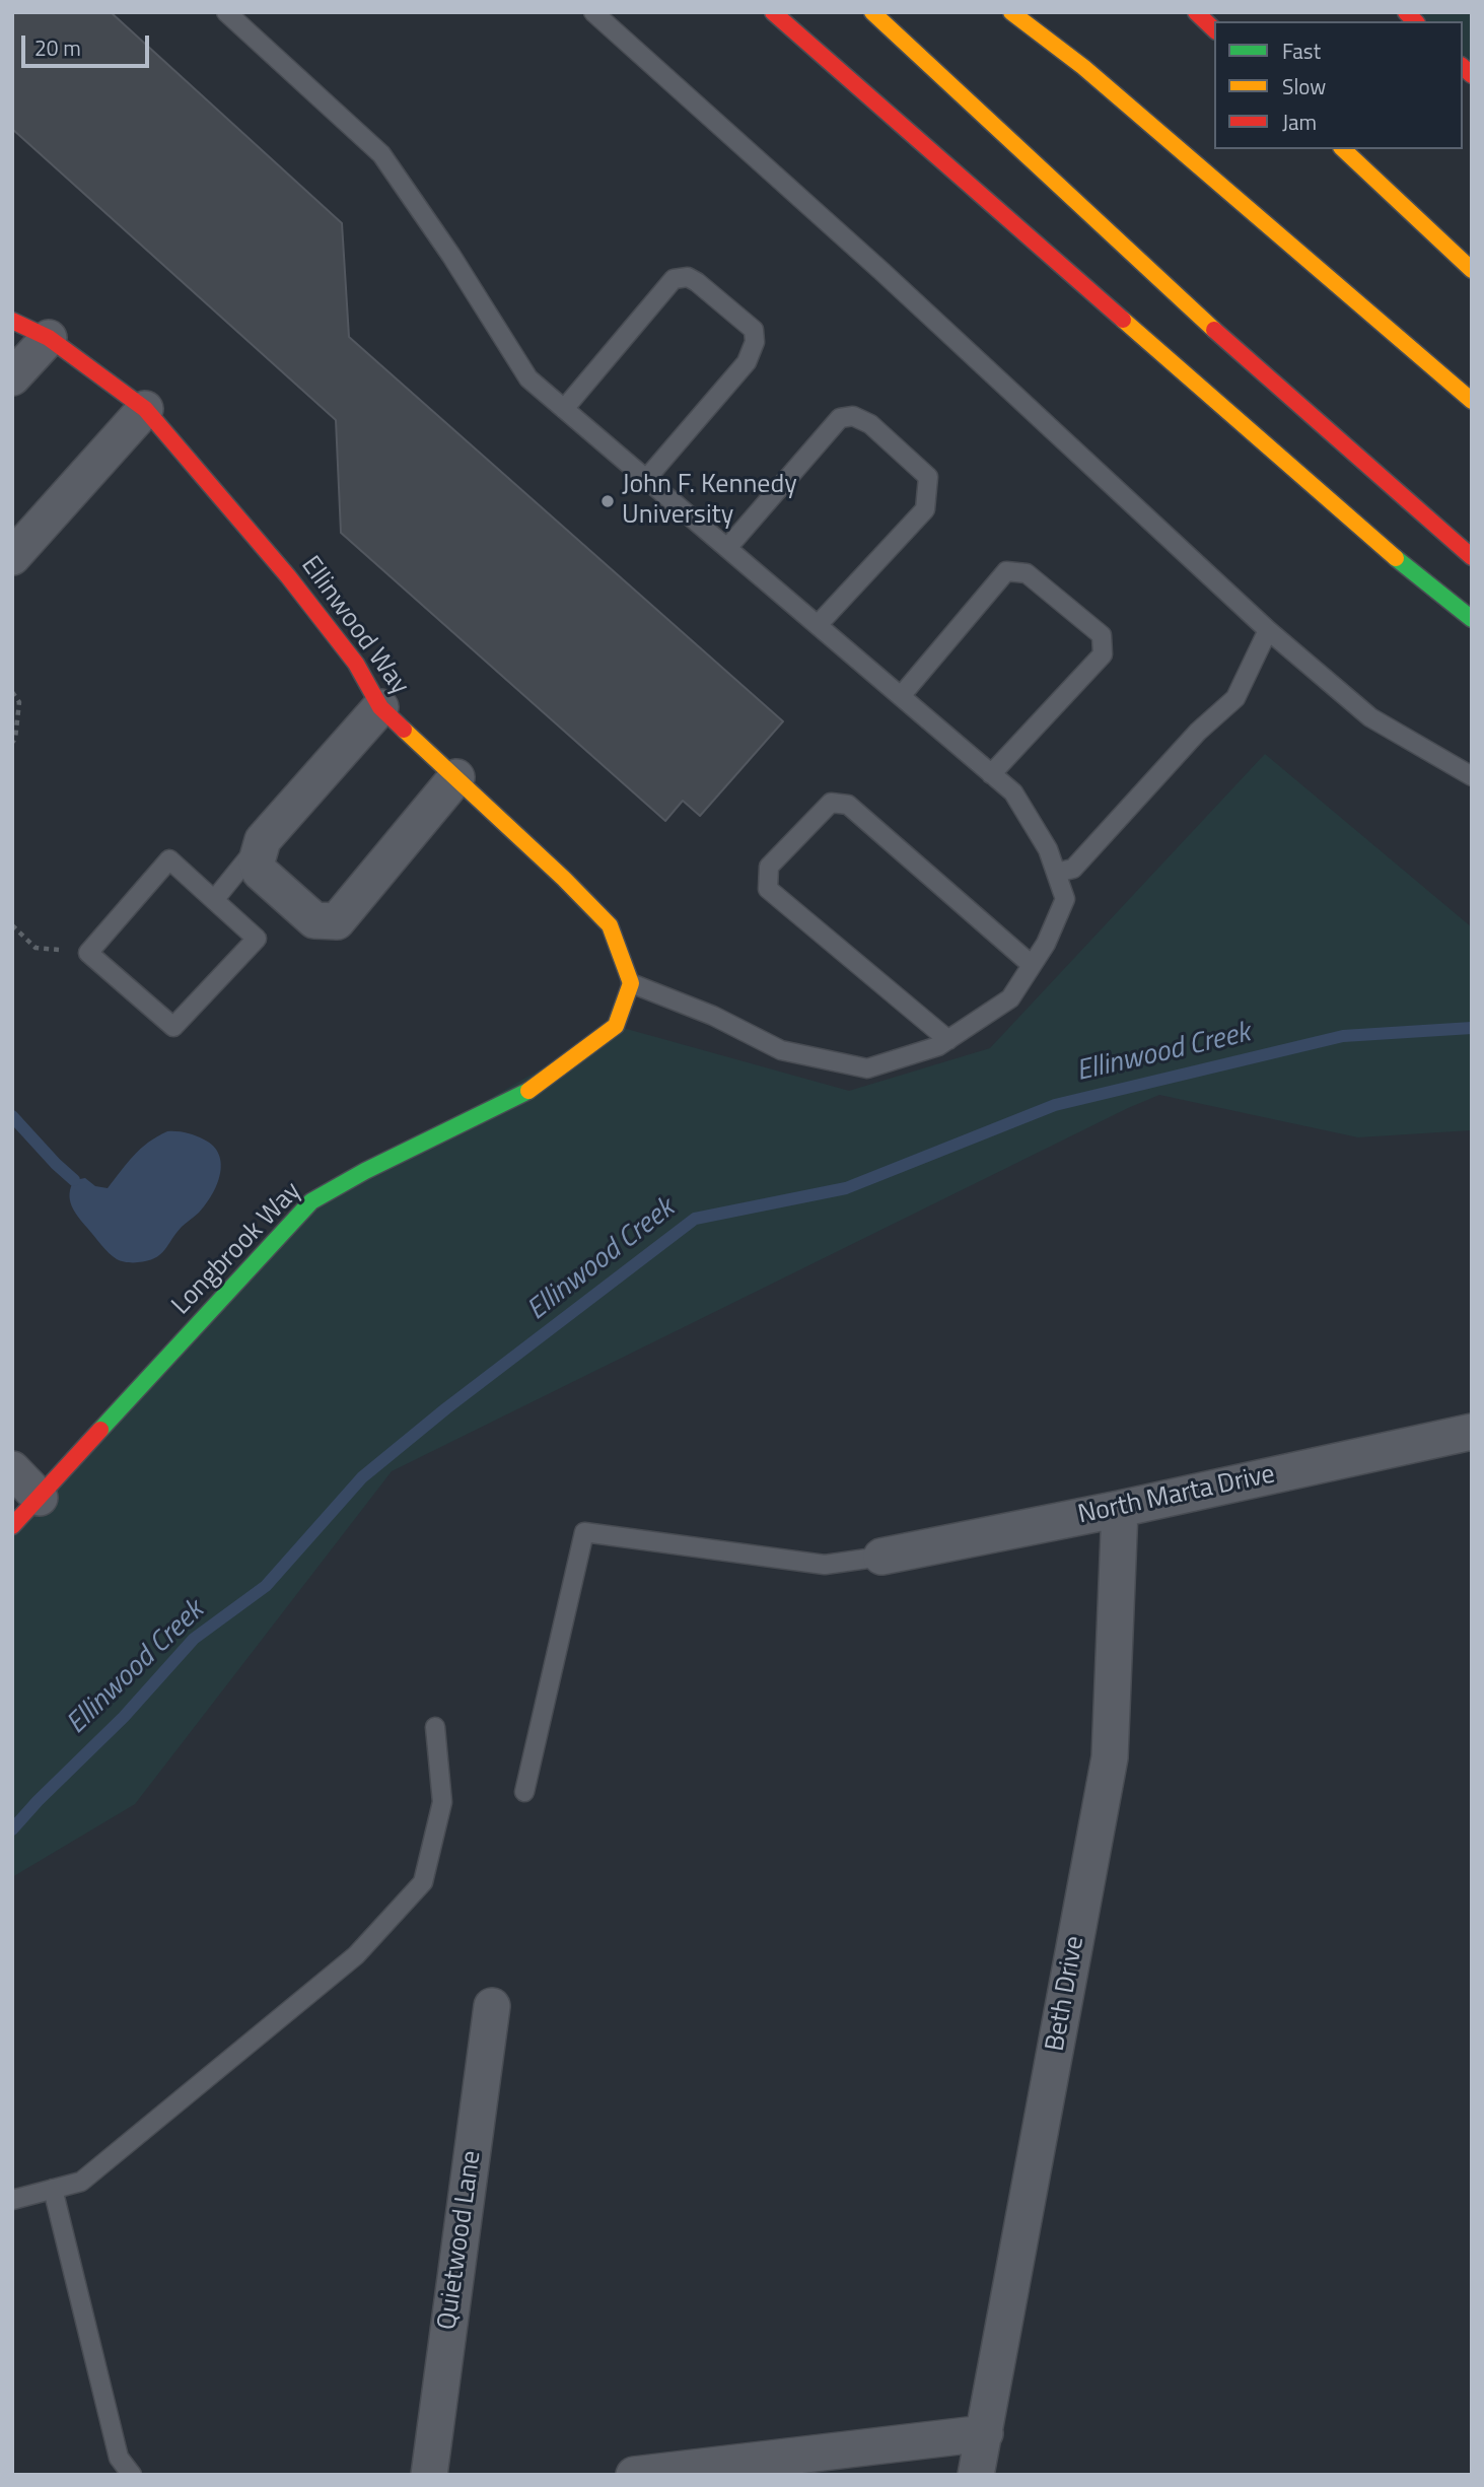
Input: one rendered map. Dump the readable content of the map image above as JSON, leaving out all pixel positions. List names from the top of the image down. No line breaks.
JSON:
{"streets":{"main road":["Ellinwood Way","Longbrook Way"],"street":["North Marta Drive","Beth Drive","Quietwood Lane"]},"crossings":[["Ellinwood Way","Longbrook Way"],["North Marta Drive","Beth Drive"]],"water":["Ellinwood Creek"],"places":["John F. Kennedy University"],"legend":["Fast","Slow","Jam"],"scale_bar":"20 m"}
